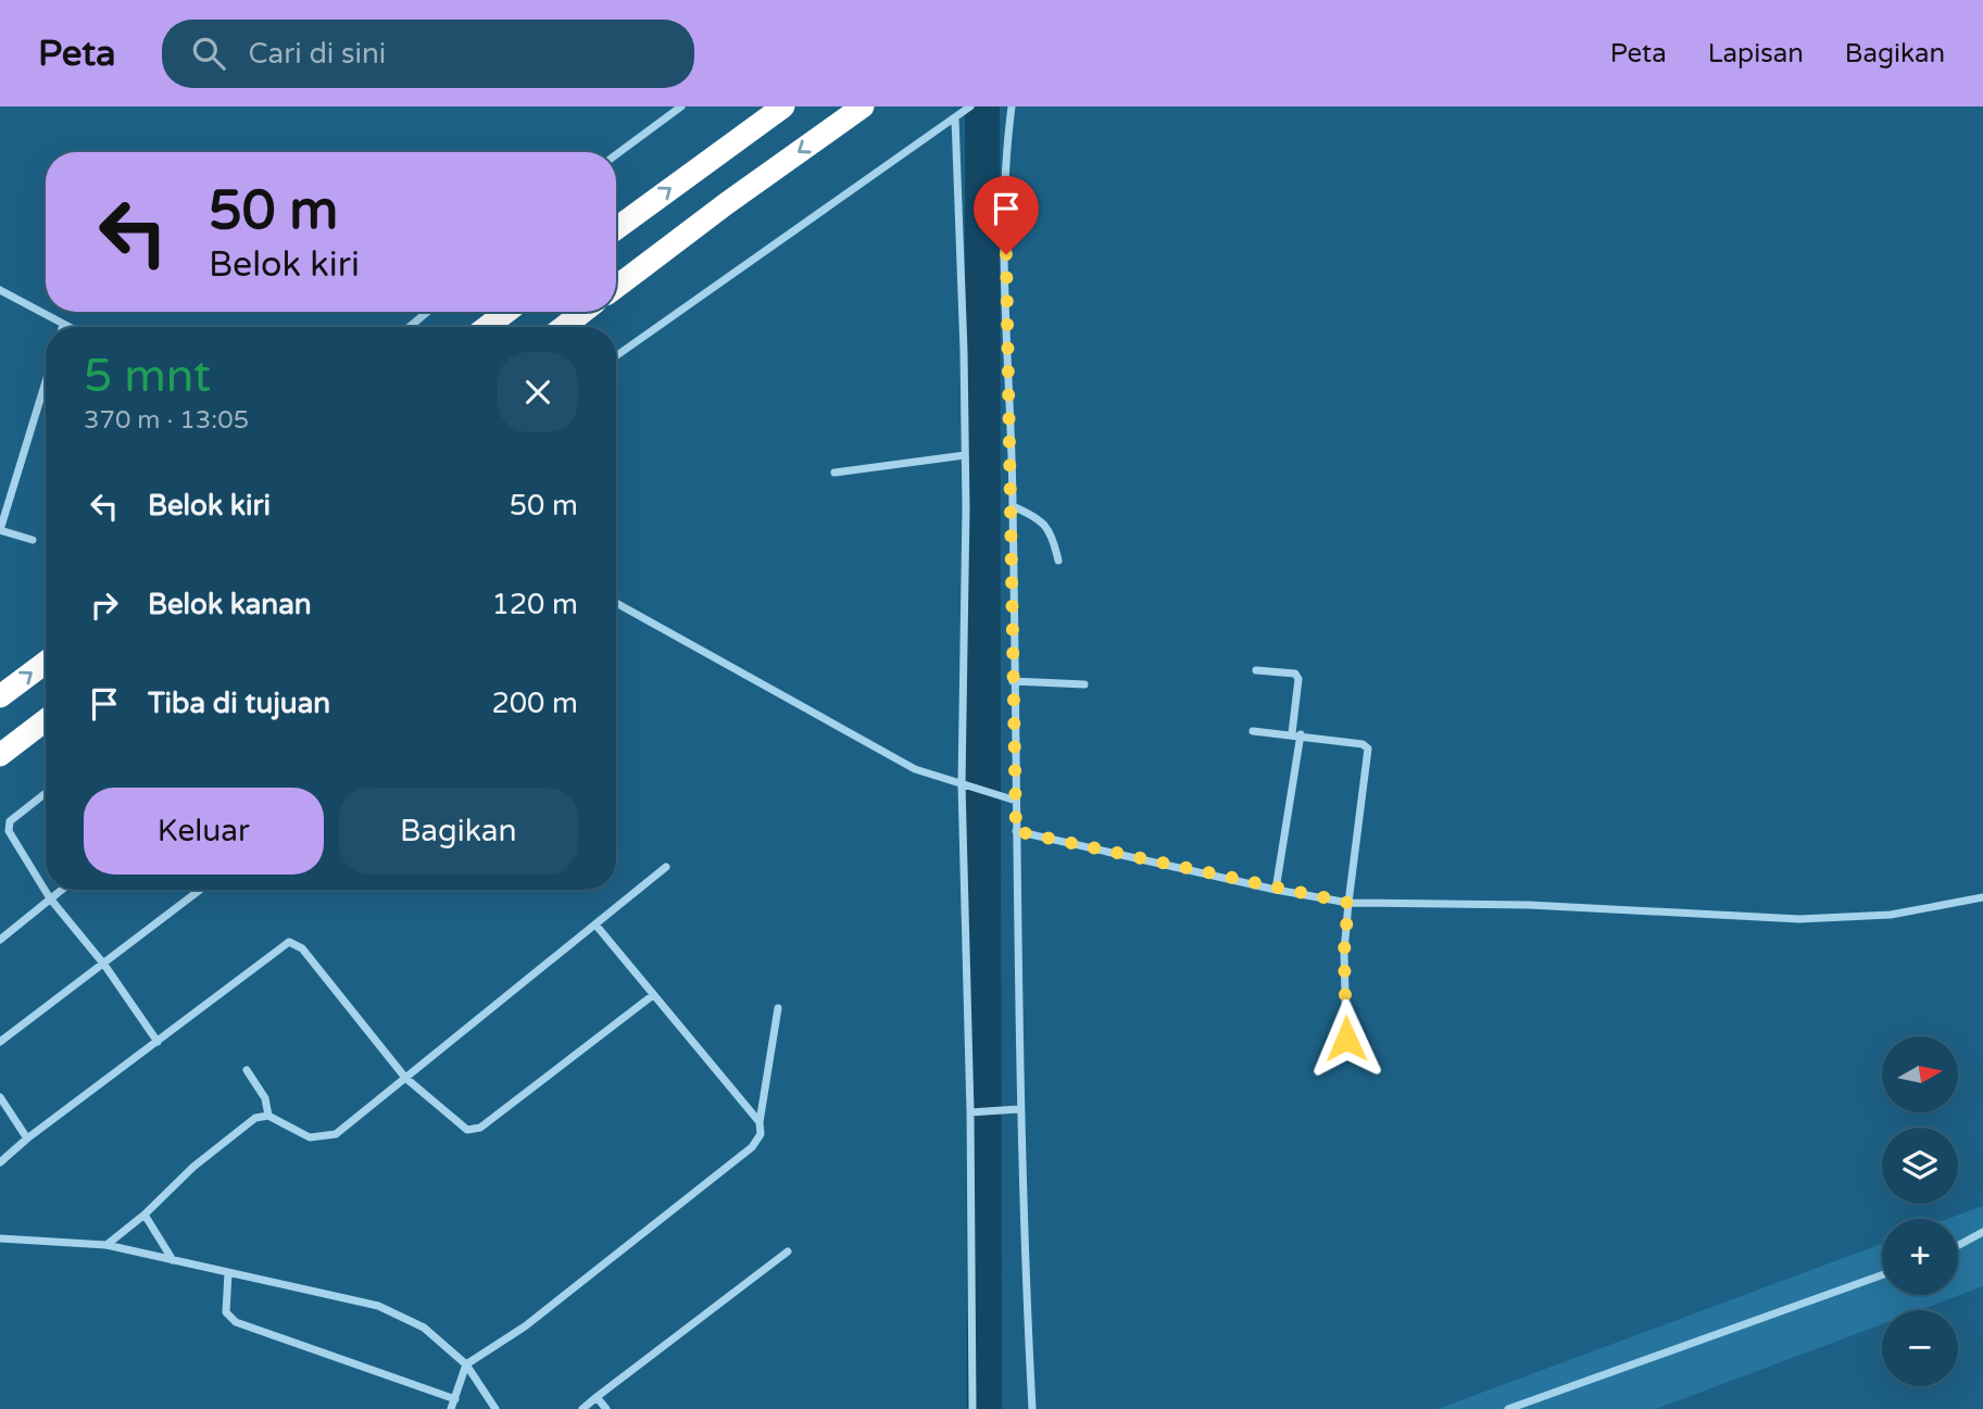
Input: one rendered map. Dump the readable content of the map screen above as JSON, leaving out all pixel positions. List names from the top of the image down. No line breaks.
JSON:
{"north":"right","page":{"header":"Peta","search":"Cari di sini","nav":["Peta","Lapisan","Bagikan"],"turn":["50 m","Belok kiri"],"heading":["5 mnt","370 m · 13:05"],"list":[{"name":"Belok kiri","value":"50 m"},{"name":"Belok kanan","value":"120 m"},{"name":"Tiba di tujuan","value":"200 m"}],"buttons":["Keluar","Bagikan"],"map_buttons":["+","−"]}}
